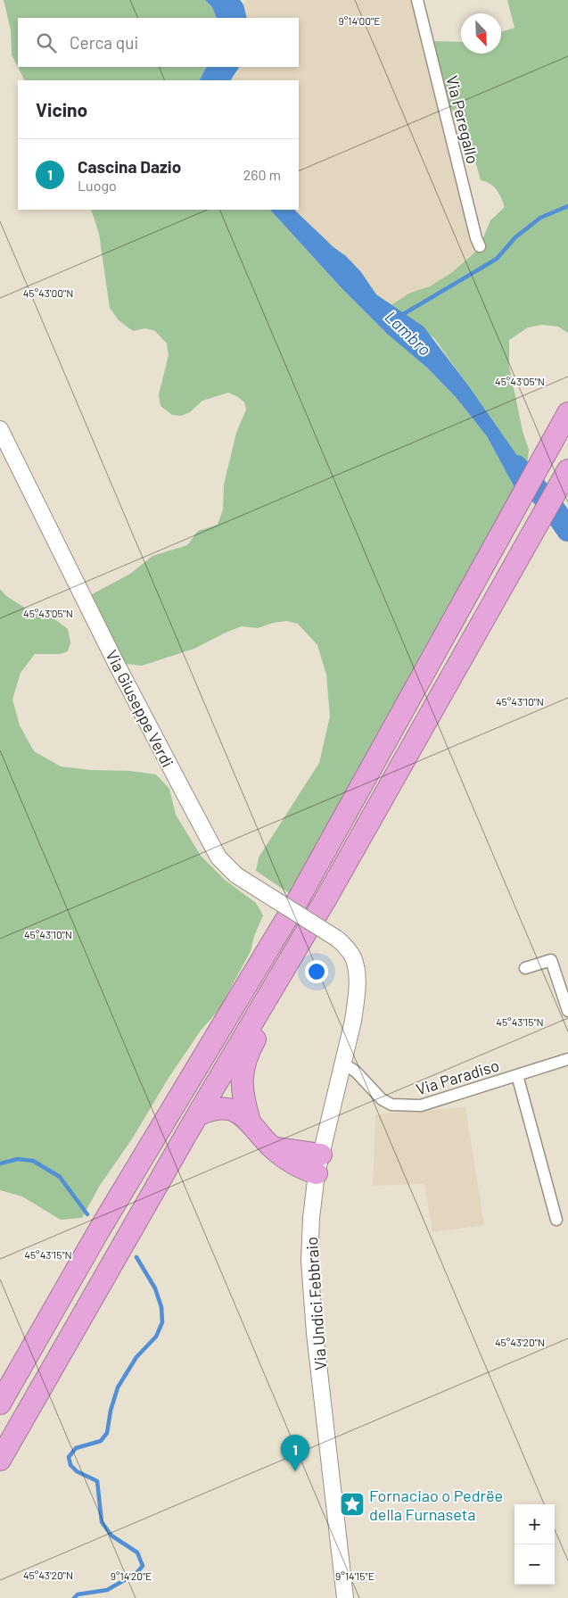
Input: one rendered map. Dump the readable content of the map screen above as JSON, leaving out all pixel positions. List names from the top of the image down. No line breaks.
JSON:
{"streets":{"street":["Via Peregallo","Via Giuseppe Verdi","Via Paradiso","Via Undici Febbraio"]},"crossings":[["Via Giuseppe Verdi","Via Undici Febbraio"],["Via Paradiso","Via Undici Febbraio"]],"water":["Lambro"],"places":{"place":["Fornaciao o Pedrëe della Furnaseta"]},"north":"bottom right","page":{"search":"Cerca qui","heading":"Vicino","list":[{"mark":"1","name":"Cascina Dazio","note":"Luogo","value":"260 m"}],"pins":"1","map_buttons":["+","−"]},"coordinates":["9°14'00\"E","45°43'00\"N","45°43'05\"N","45°43'10\"N","45°43'15\"N","45°43'20\"N","9°14'20\"E","9°14'15\"E"]}
